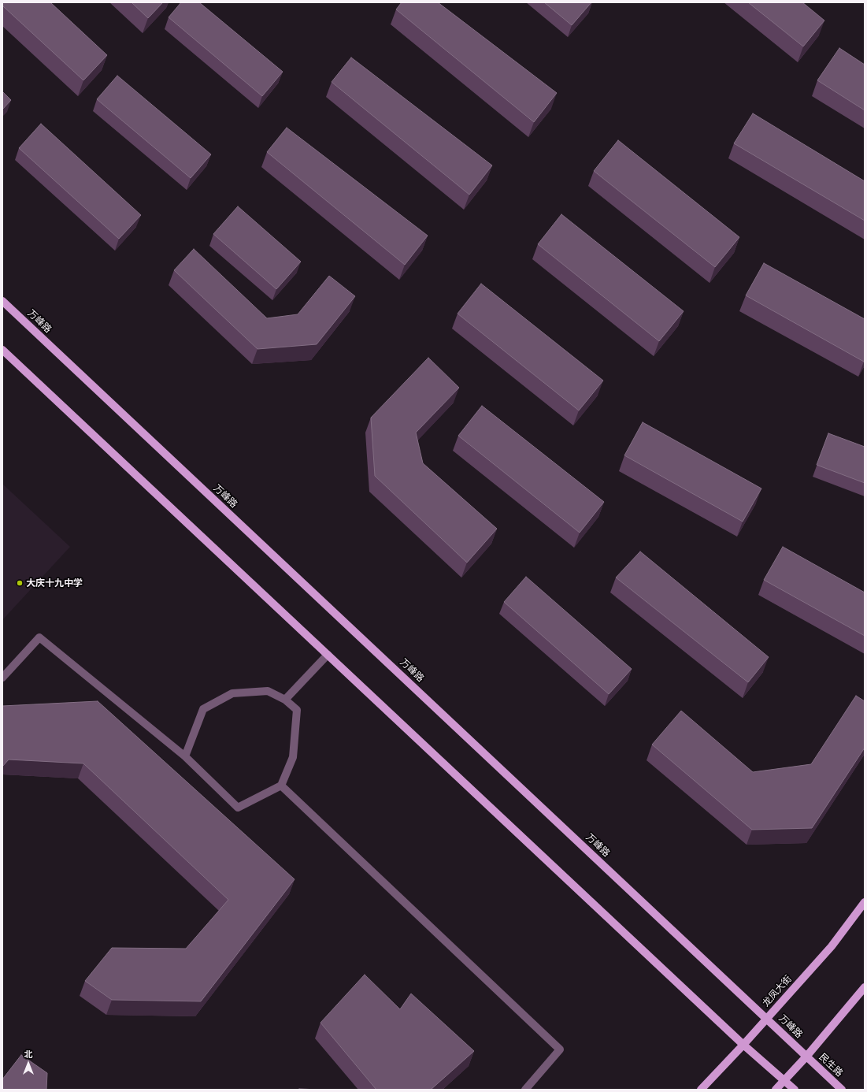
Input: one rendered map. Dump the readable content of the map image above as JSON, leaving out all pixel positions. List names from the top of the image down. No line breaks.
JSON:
{"streets":{"main road":["万峰路","龙凤大街","民生路"]},"crossings":[["万峰路","龙凤大街"],["万峰路","民生路"]],"places":["大庆十九中学"],"north":"top"}
